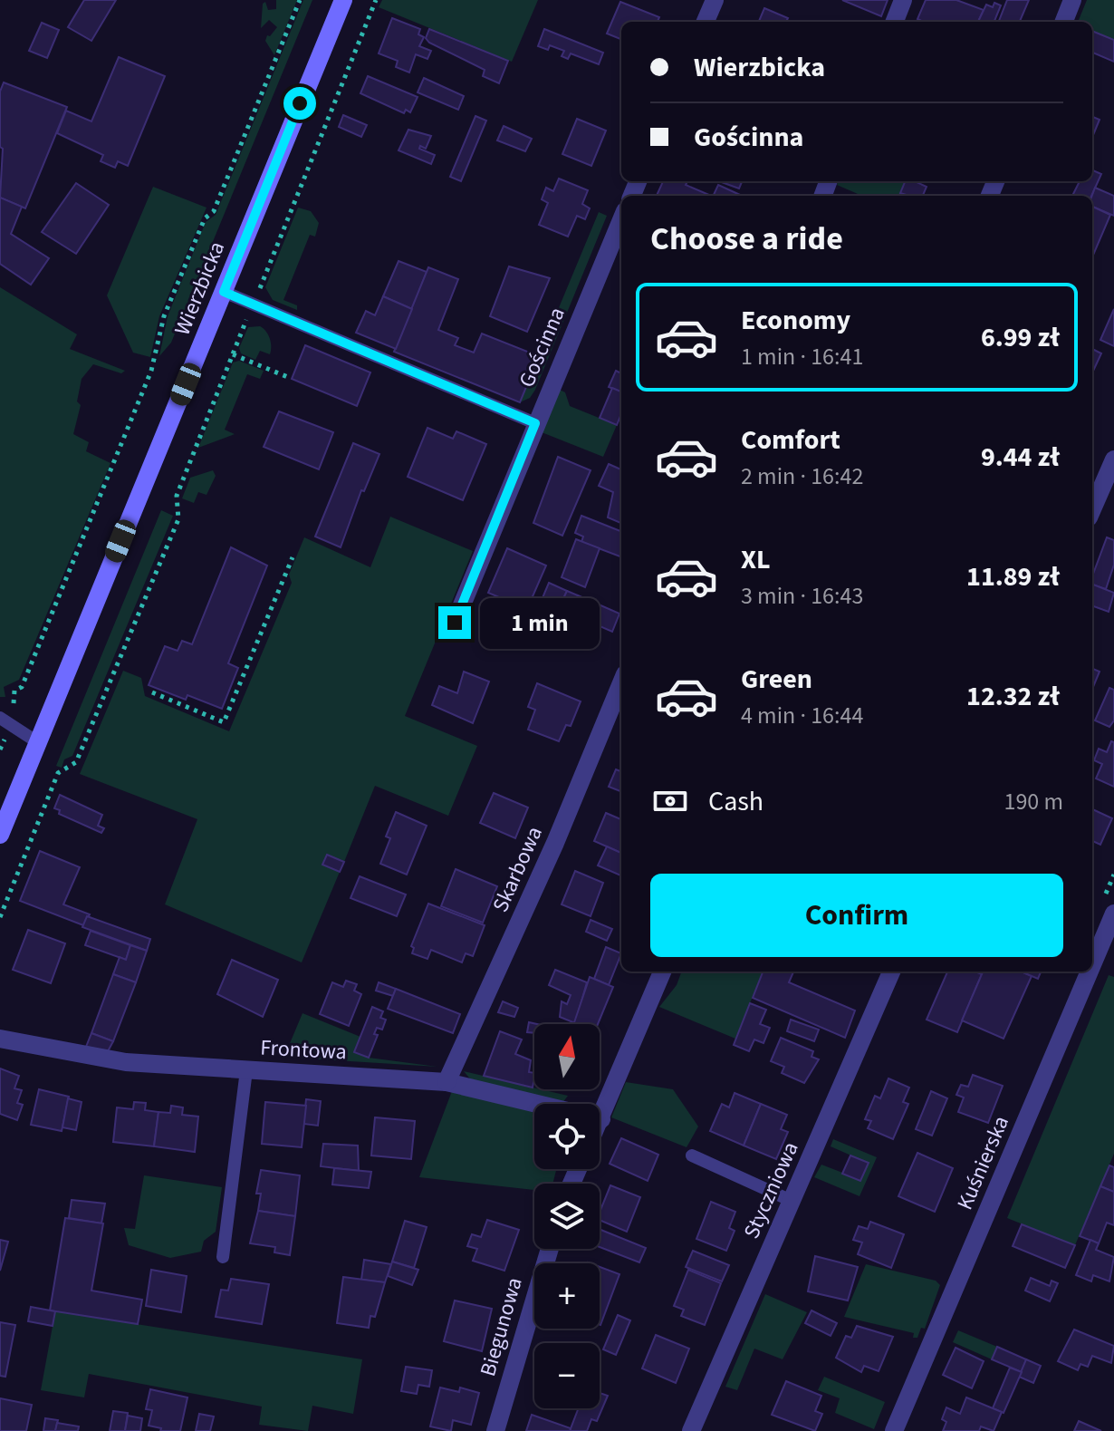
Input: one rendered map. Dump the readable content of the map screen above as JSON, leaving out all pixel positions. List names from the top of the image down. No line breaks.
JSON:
{"streets":{"street":["Wierzbicka","Gościnna","Skarbowa","Frontowa","Kuśnierska","Styczniowa","Biegunowa"]},"crossings":[["Skarbowa","Frontowa"]],"north":"top","page":{"banner":["Wierzbicka","Gościnna"],"heading":"Choose a ride","list":[{"name":"Economy","note":"1 min · 16:41","value":"6.99 zł"},{"name":"Comfort","note":"2 min · 16:42","value":"9.44 zł"},{"name":"XL","note":"3 min · 16:43","value":"11.89 zł"},{"name":"Green","note":"4 min · 16:44","value":"12.32 zł"}],"bubble":"1 min","pay":["Cash","190 m"],"buttons":"Confirm","map_buttons":["+","−"]}}
